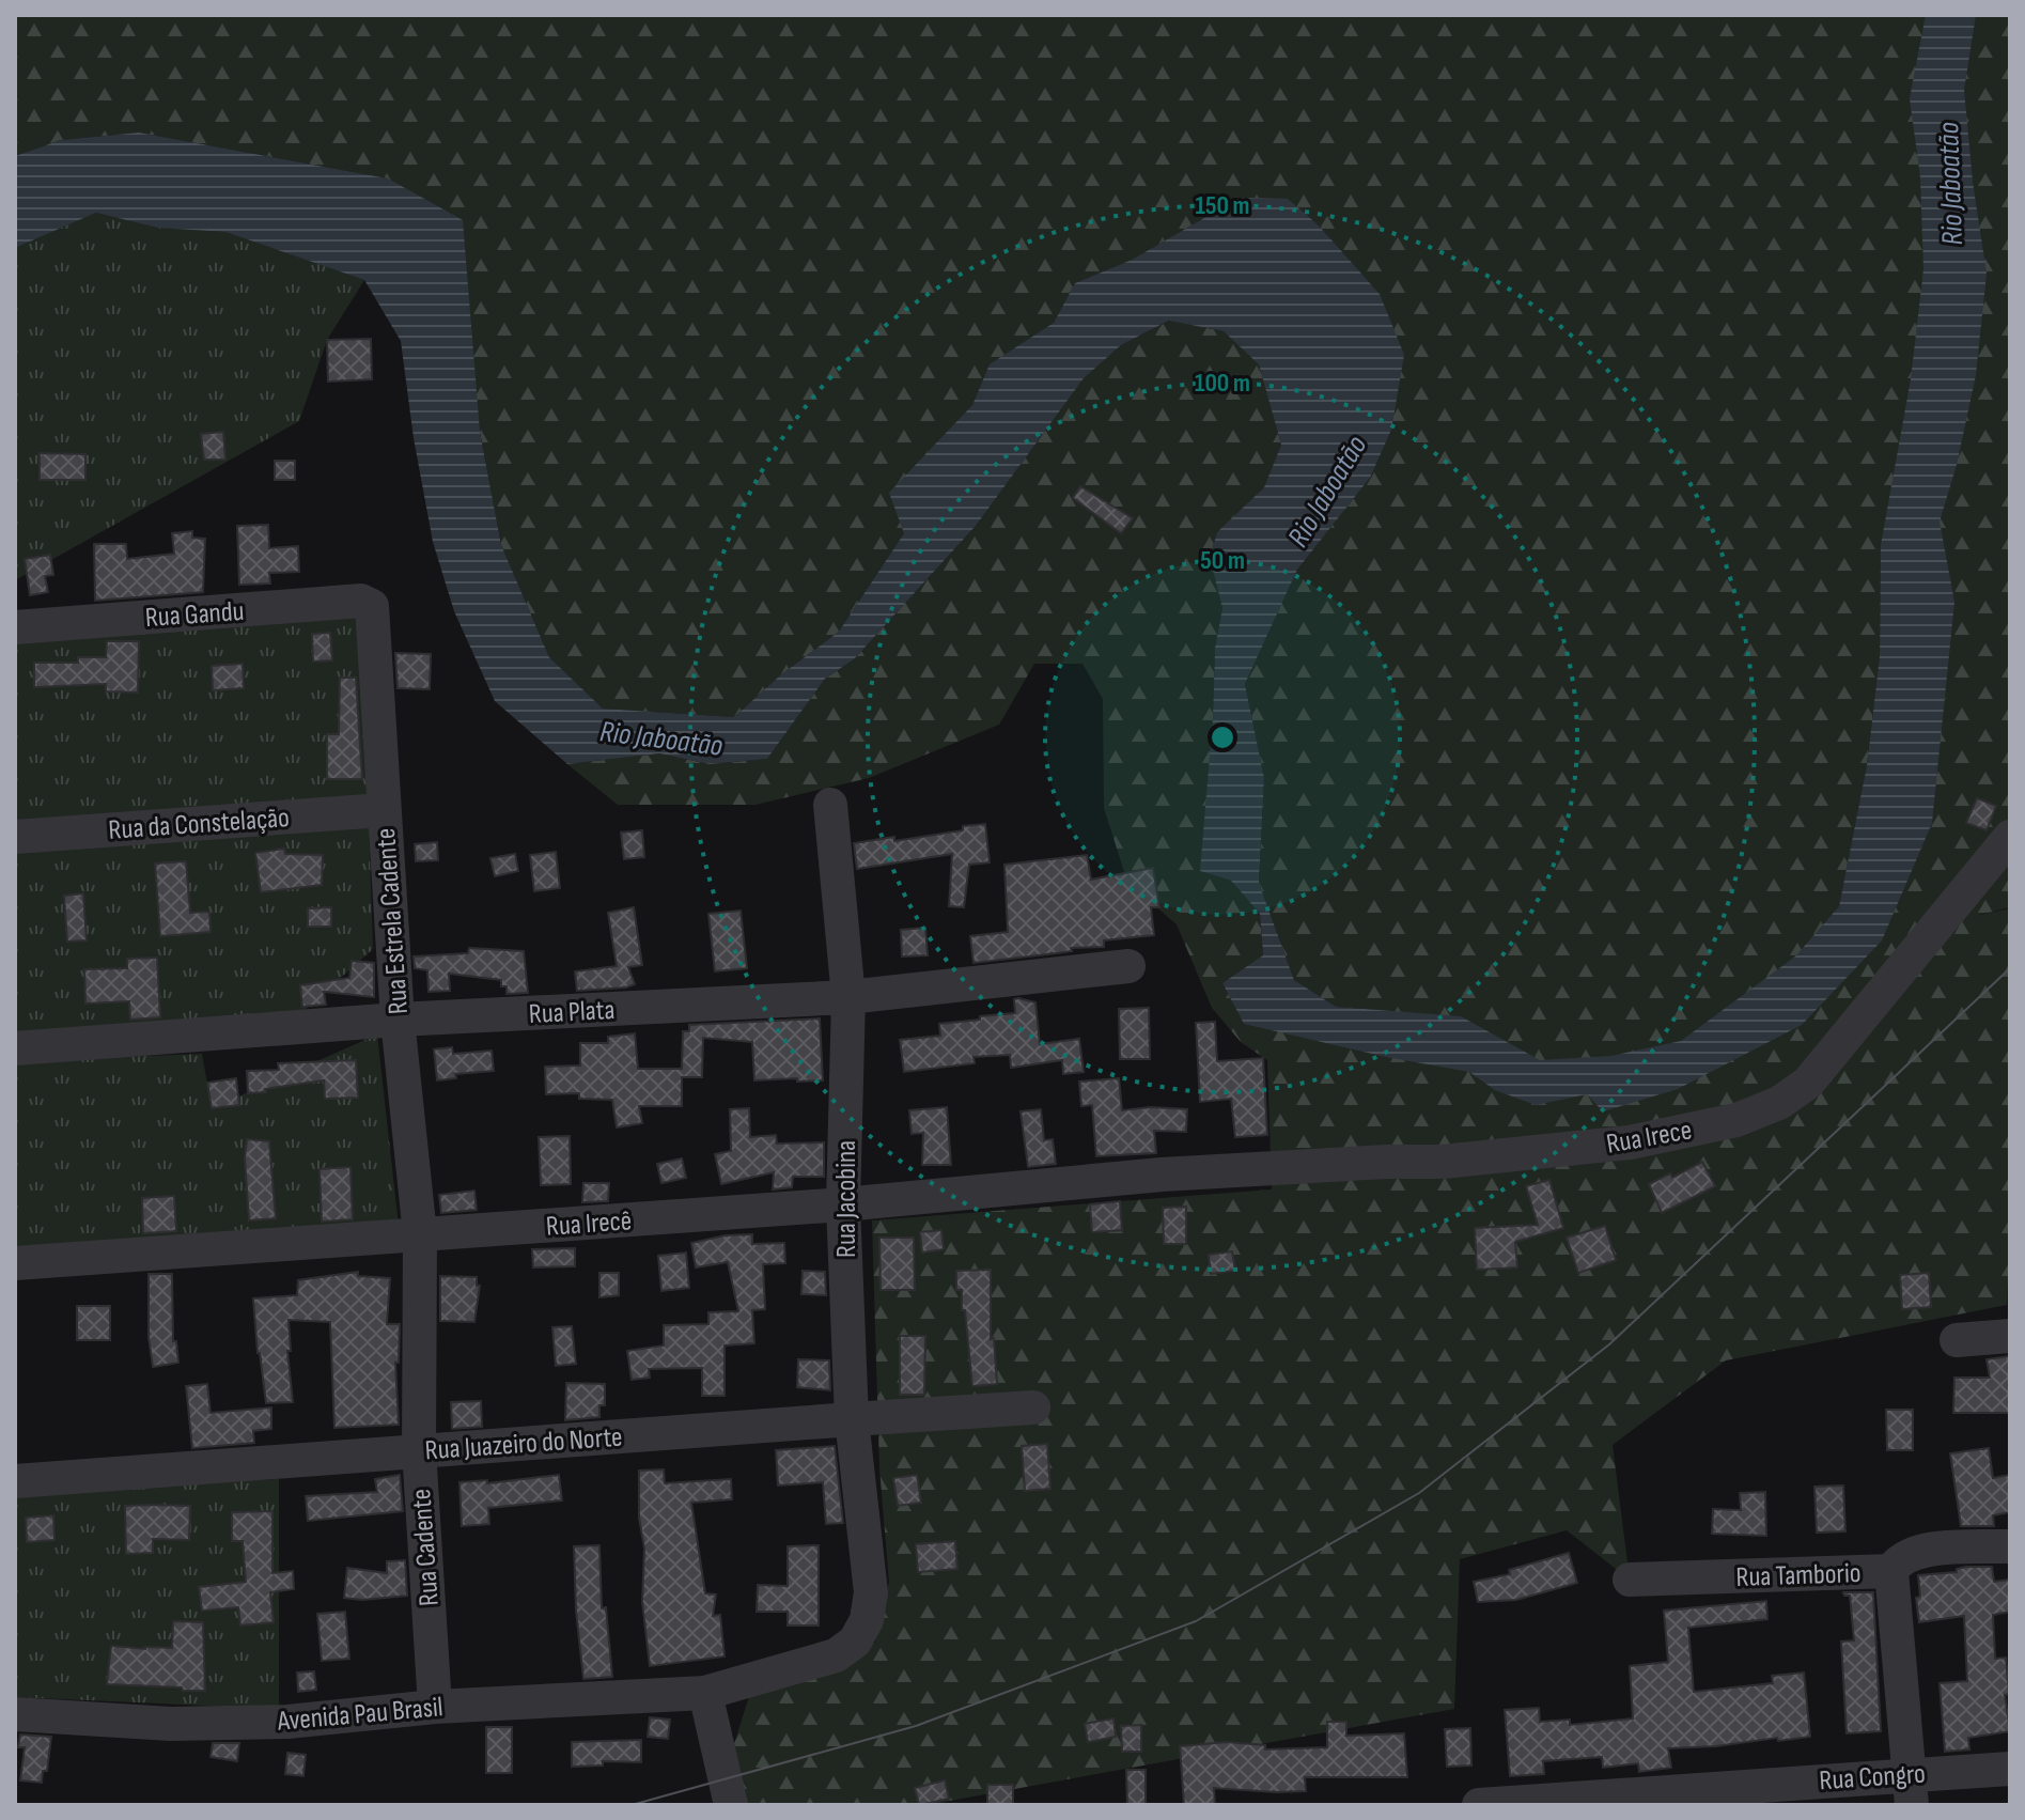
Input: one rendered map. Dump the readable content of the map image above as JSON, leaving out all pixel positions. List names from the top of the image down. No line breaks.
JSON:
{"streets":{"street":["Rua Gandu","Rua da Constelação","Rua Estrela Cadente","Rua Plata","Rua Irece","Rua Jacobina","Rua Irecê","Rua Juazeiro do Norte","Rua Cadente","Rua Tamborio","Avenida Pau Brasil","Rua Congro"]},"crossings":[["Rua Gandu","Rua Estrela Cadente"],["Rua da Constelação","Rua Estrela Cadente"],["Rua Estrela Cadente","Rua Plata"],["Rua Estrela Cadente","Rua Irecê"],["Rua Estrela Cadente","Rua Cadente"],["Rua Plata","Rua Jacobina"],["Rua Irece","Rua Irecê"],["Rua Jacobina","Rua Irecê"],["Rua Jacobina","Rua Juazeiro do Norte"],["Rua Jacobina","Avenida Pau Brasil"],["Rua Irecê","Rua Cadente"],["Rua Juazeiro do Norte","Rua Cadente"],["Rua Cadente","Avenida Pau Brasil"]],"water":["Rio Jaboatão"],"rings":["150 m","100 m","50 m"]}
